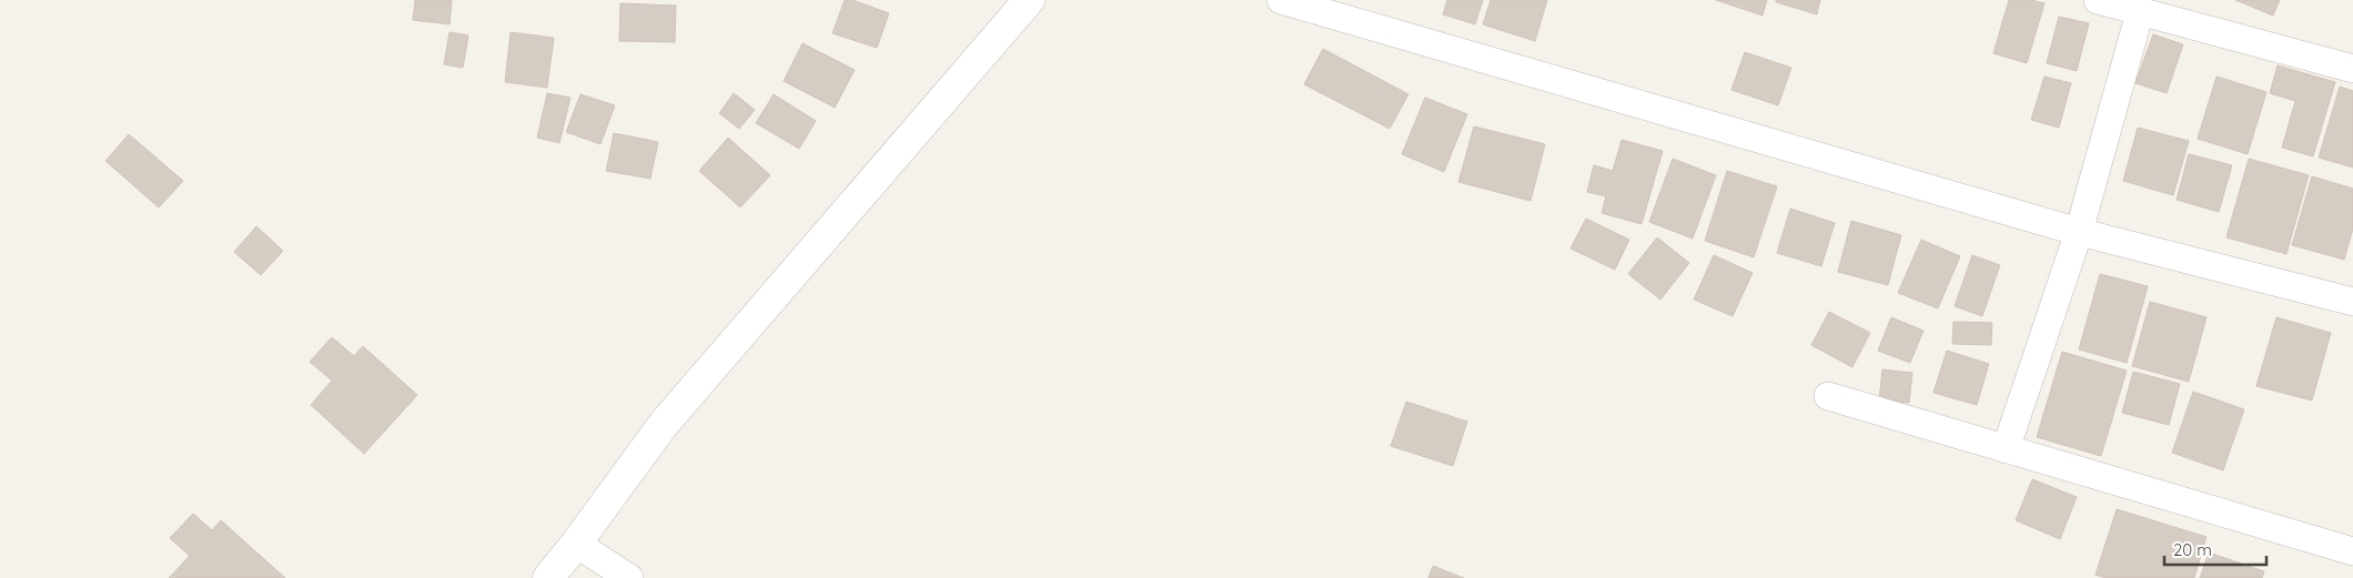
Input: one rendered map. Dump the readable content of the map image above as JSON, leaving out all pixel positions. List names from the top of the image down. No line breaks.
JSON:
{"scale_bar":"20 m"}
